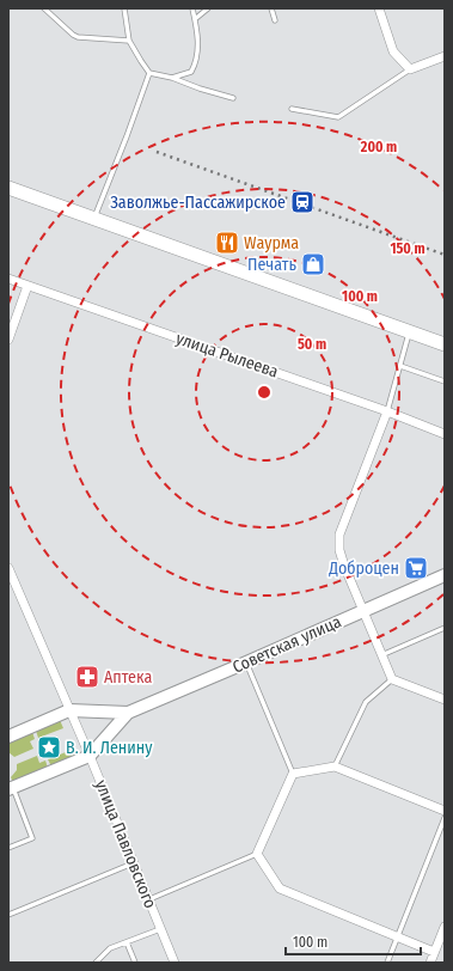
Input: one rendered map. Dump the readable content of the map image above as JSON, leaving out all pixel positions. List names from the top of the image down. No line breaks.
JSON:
{"streets":{"street":["улица Рылеева","Советская улица","улица Павловского"]},"places":{"station":["Заволжье-Пассажирское"],"restaurant":["Wаурма"],"shop":["Печать"],"supermarket":["Доброцен"],"pharmacy":["Аптека"],"place":["В. И. Ленину"]},"scale_bar":"100 m","rings":["200 m","150 m","100 m","50 m"]}
